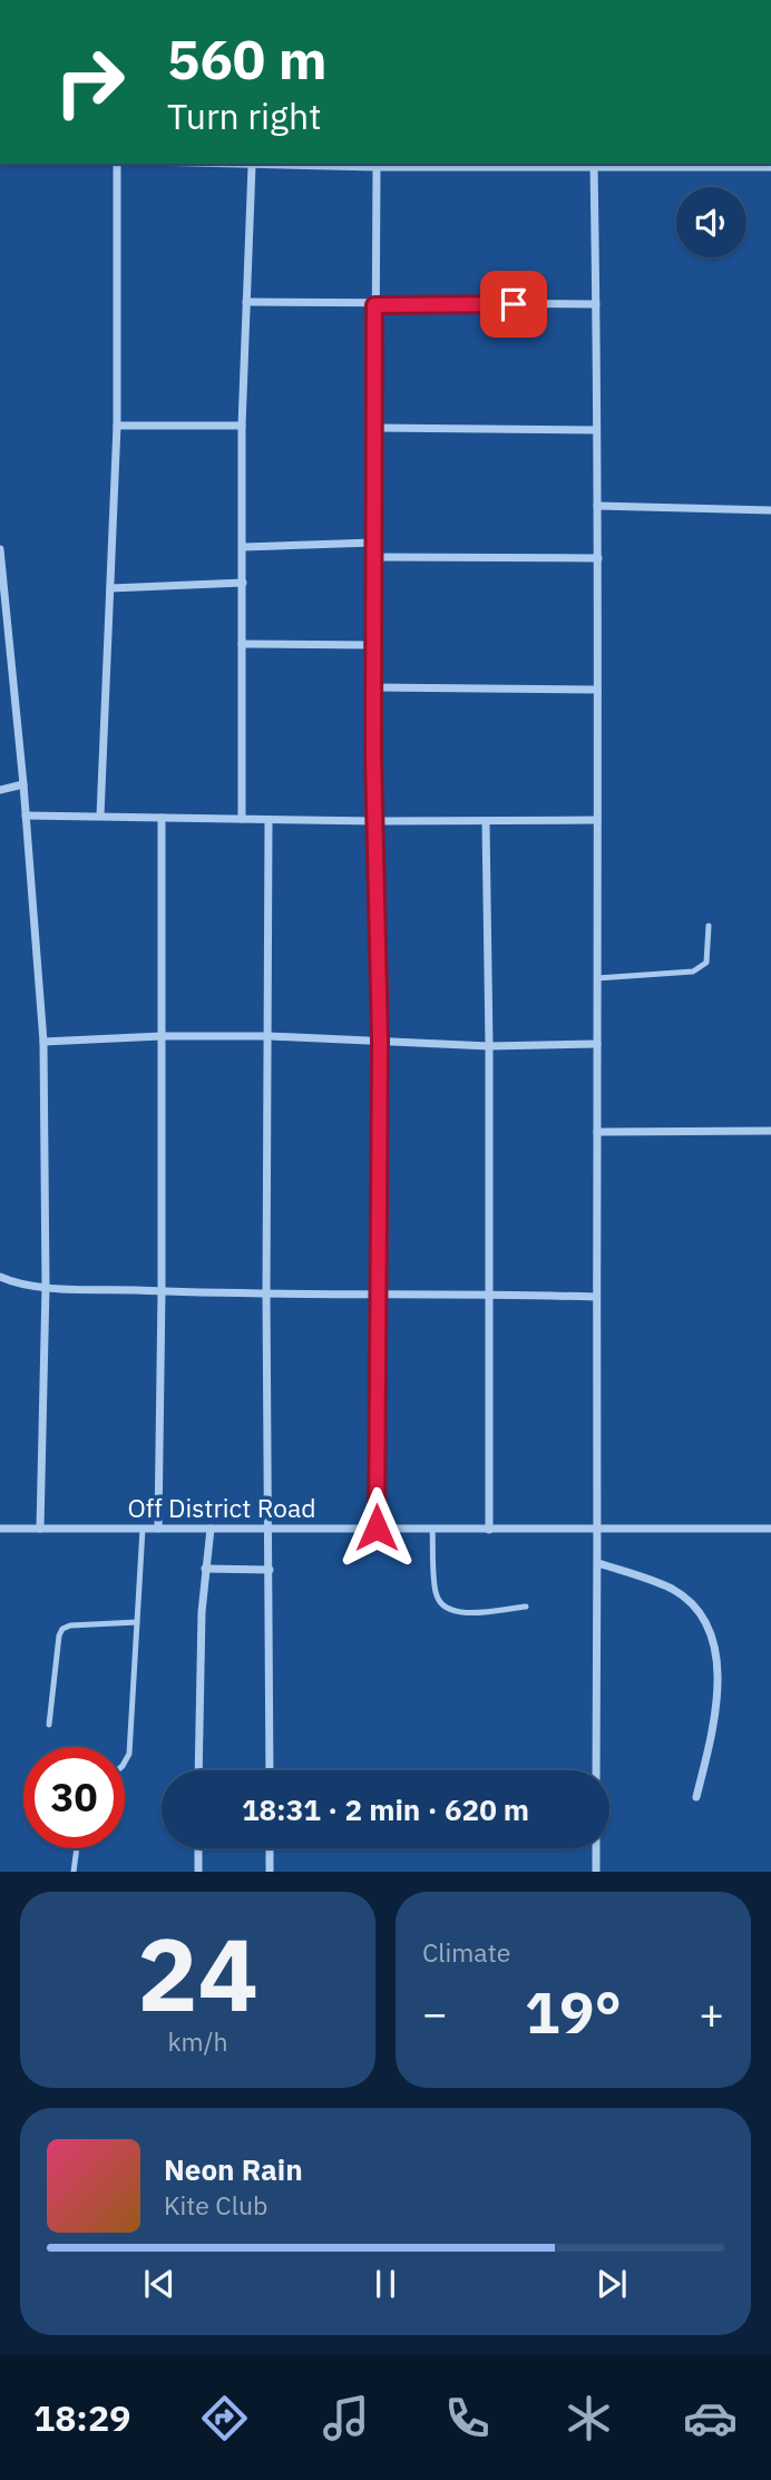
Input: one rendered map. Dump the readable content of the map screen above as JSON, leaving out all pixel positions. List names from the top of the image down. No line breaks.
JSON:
{"streets":{"street":["Off District Road"]},"page":{"turn":["560 m","Turn right"],"limit":"30","trip":"18:31 · 2 min · 620 m","tile":[["24","km/h"],"Climate"],"heat":["−","19°","+"],"song":["Neon Rain","Kite Club"],"tabs":"18:29"}}
